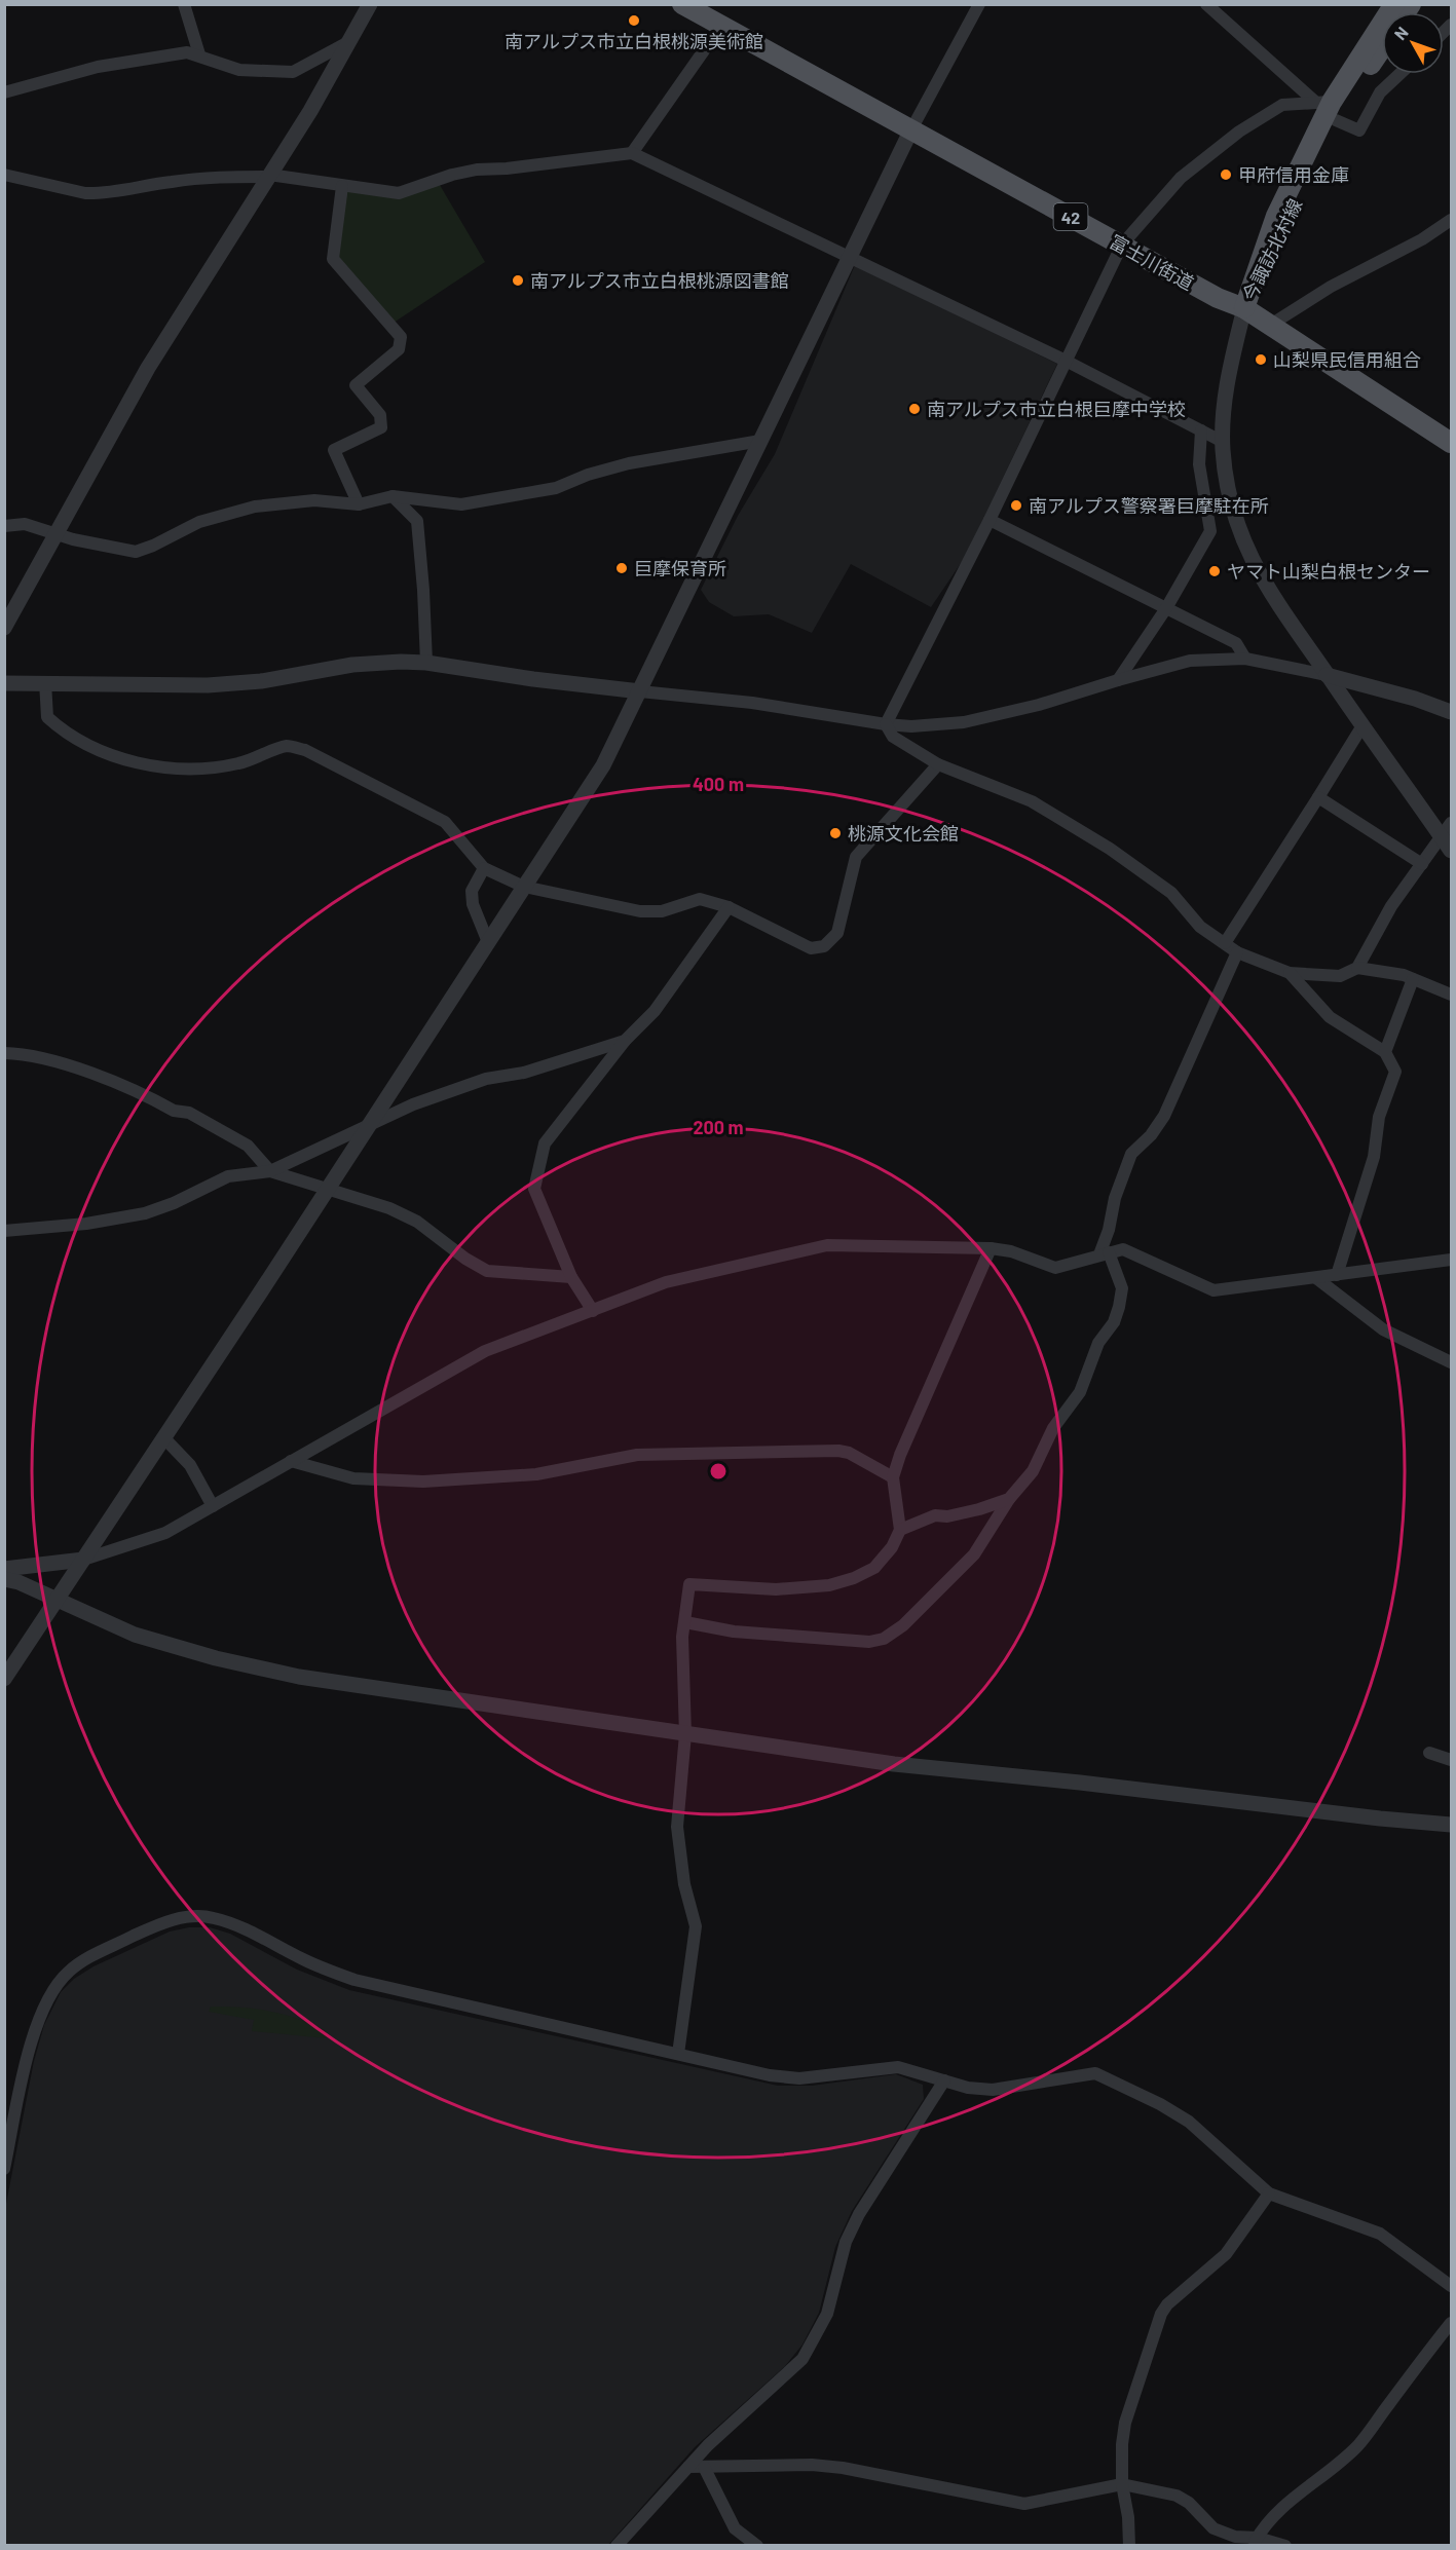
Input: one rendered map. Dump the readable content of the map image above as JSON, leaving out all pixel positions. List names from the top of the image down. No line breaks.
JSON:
{"streets":{"main road":["42","今諏訪北村線","富士川街道"]},"crossings":[["今諏訪北村線","富士川街道"]],"places":["南アルプス市立白根桃源美術館","甲府信用金庫","南アルプス市立白根桃源図書館","山梨県民信用組合","南アルプス市立白根巨摩中学校","南アルプス警察署巨摩駐在所","巨摩保育所","ヤマト山梨白根センター","桃源文化会館"],"north":"top left","rings":["400 m","200 m"]}
